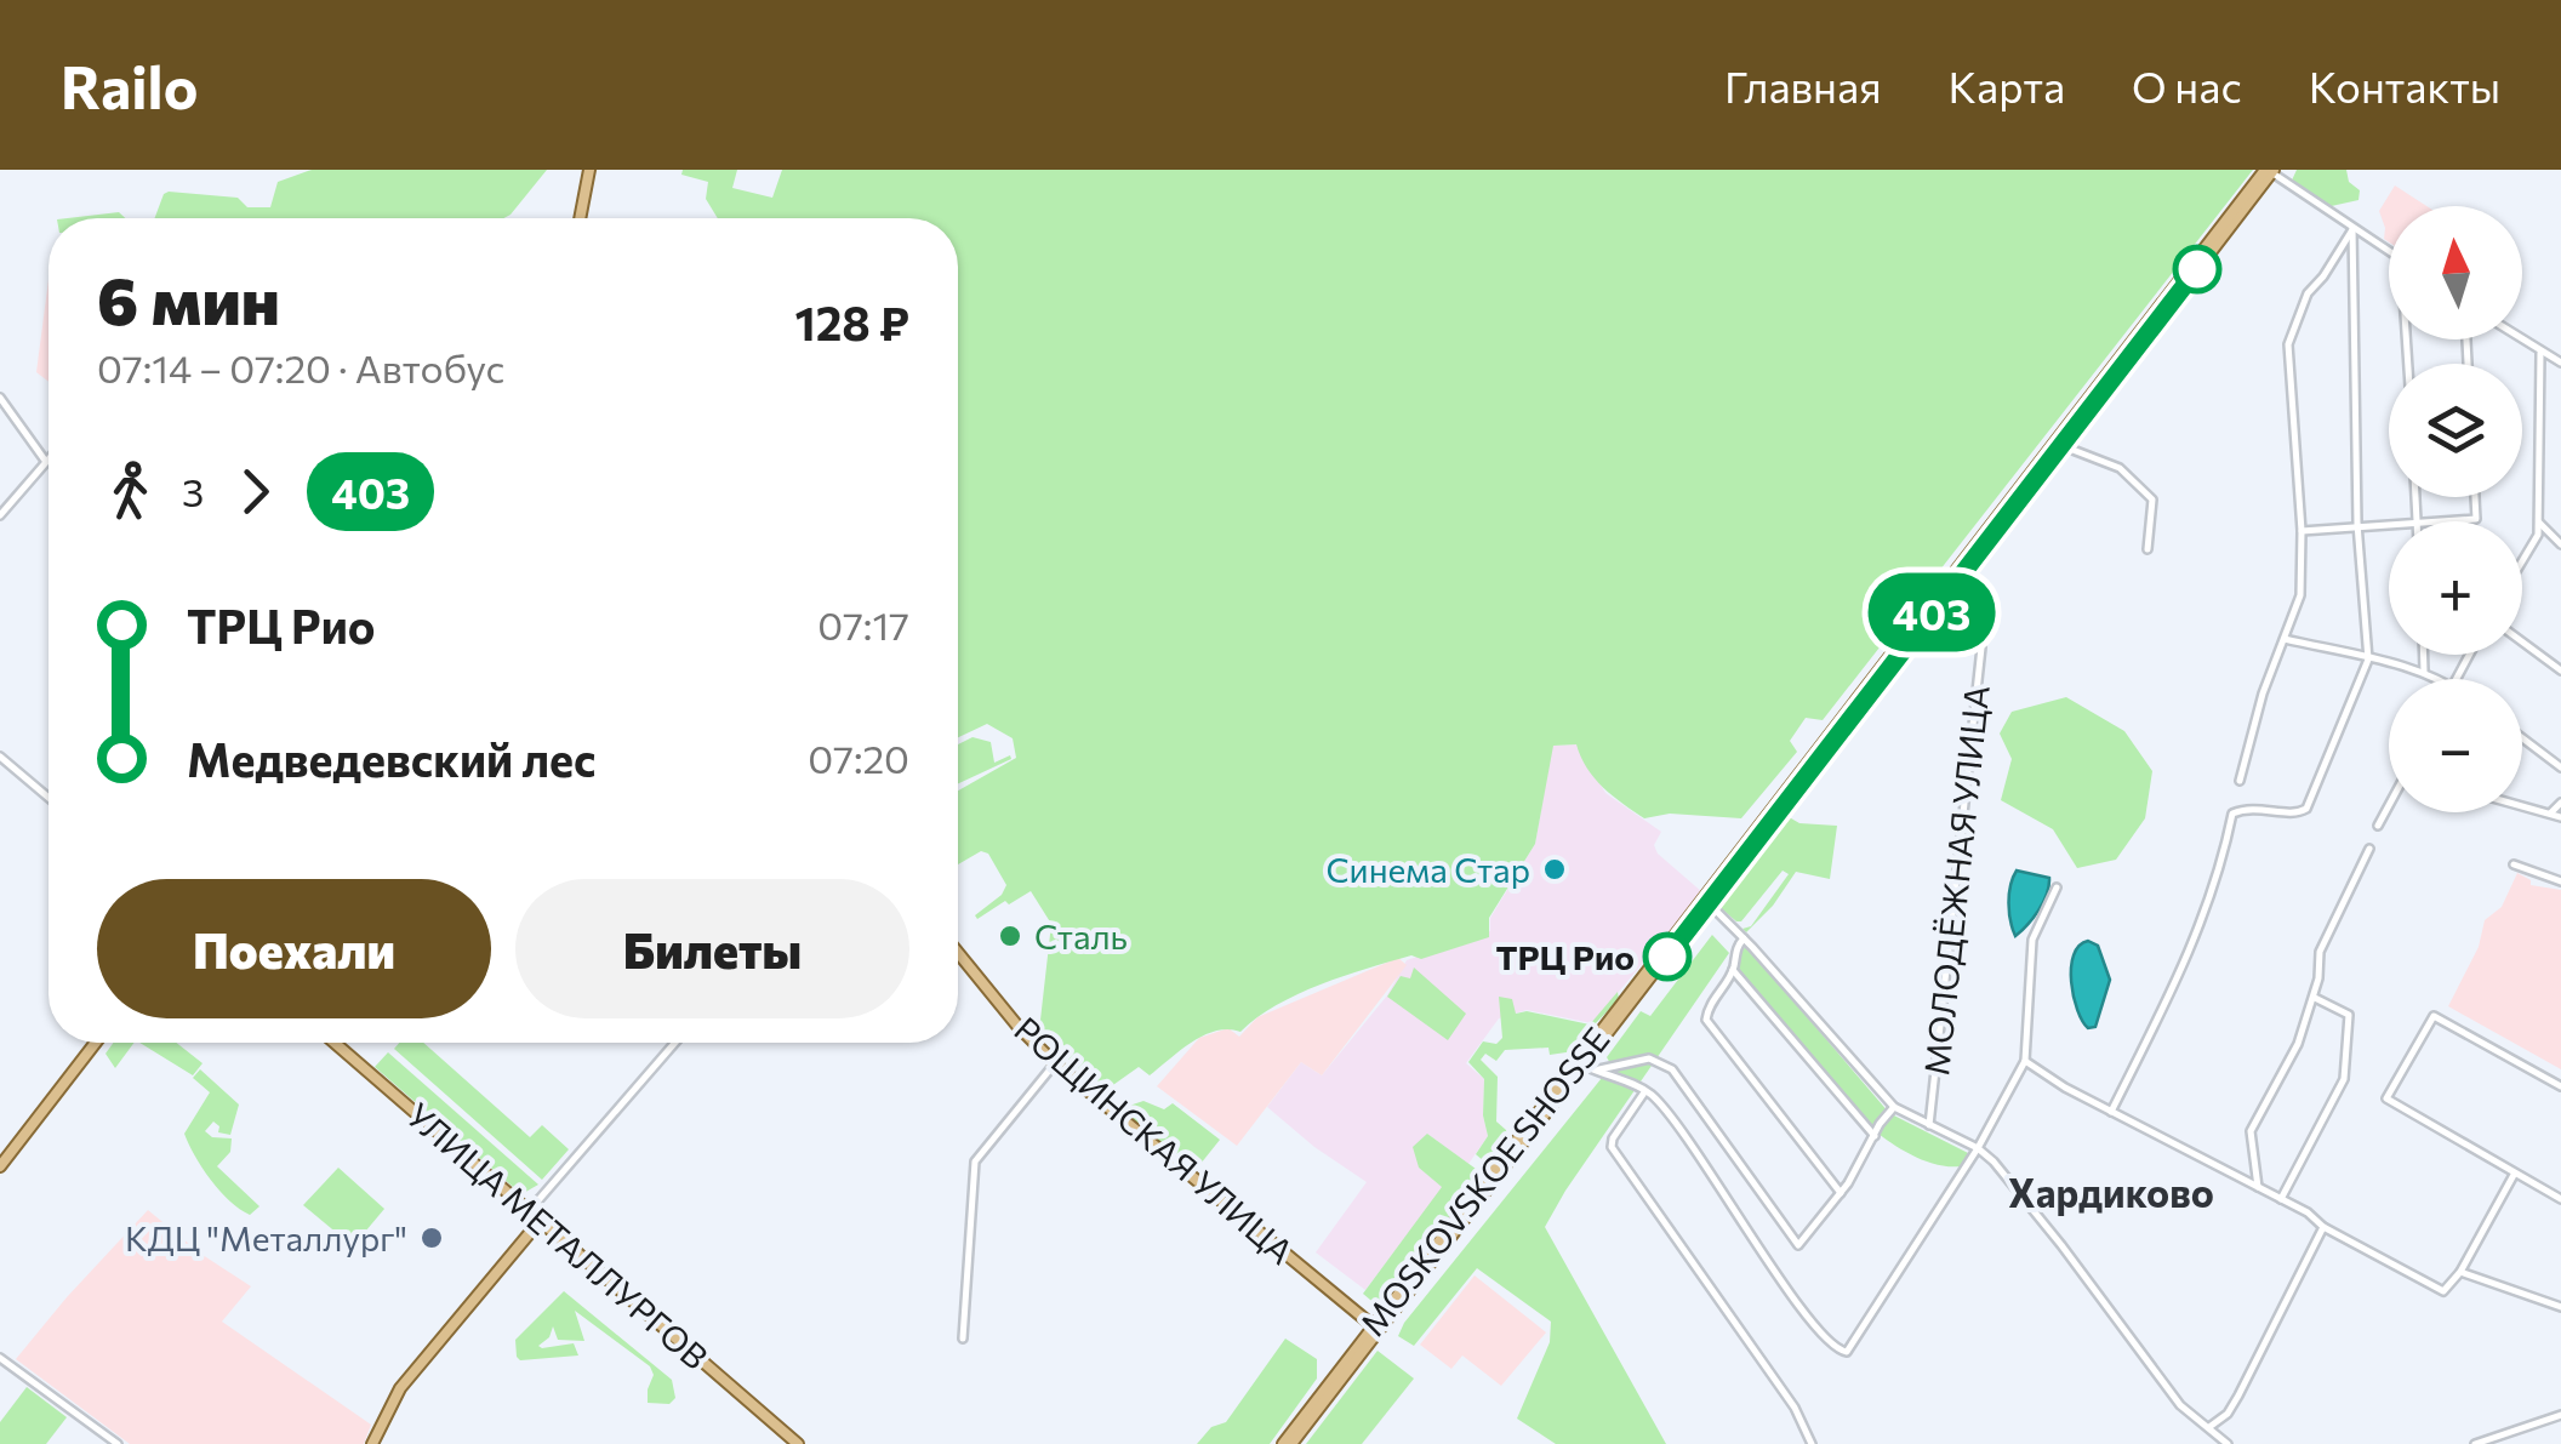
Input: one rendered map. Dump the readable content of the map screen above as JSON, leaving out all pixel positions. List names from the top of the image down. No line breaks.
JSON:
{"streets":{"main road":["РОЩИНСКАЯ УЛИЦА","MOSKOVSKOE SHOSSE","УЛИЦА МЕТАЛЛУРГОВ"],"street":["МОЛОДЁЖНАЯ УЛИЦА"]},"crossings":[["МОЛОДЁЖНАЯ УЛИЦА","MOSKOVSKOE SHOSSE"],["РОЩИНСКАЯ УЛИЦА","MOSKOVSKOE SHOSSE"]],"districts":["Хардиково"],"places":["Синема Стар","Сталь","ТРЦ Рио","КДЦ \"Металлург\""],"lines":["bus line 403"],"north":"top","page":{"header":"Railo","nav":["Главная","Карта","О нас","Контакты"],"on_map":"403","map_buttons":["+","−"],"heading":["6 мин","07:14 – 07:20 · Автобус","128 ₽"],"legs":["3","403"],"list":[{"name":"ТРЦ Рио","value":"07:17"},{"name":"Медведевский лес","value":"07:20"}],"buttons":["Поехали","Билеты"]}}
